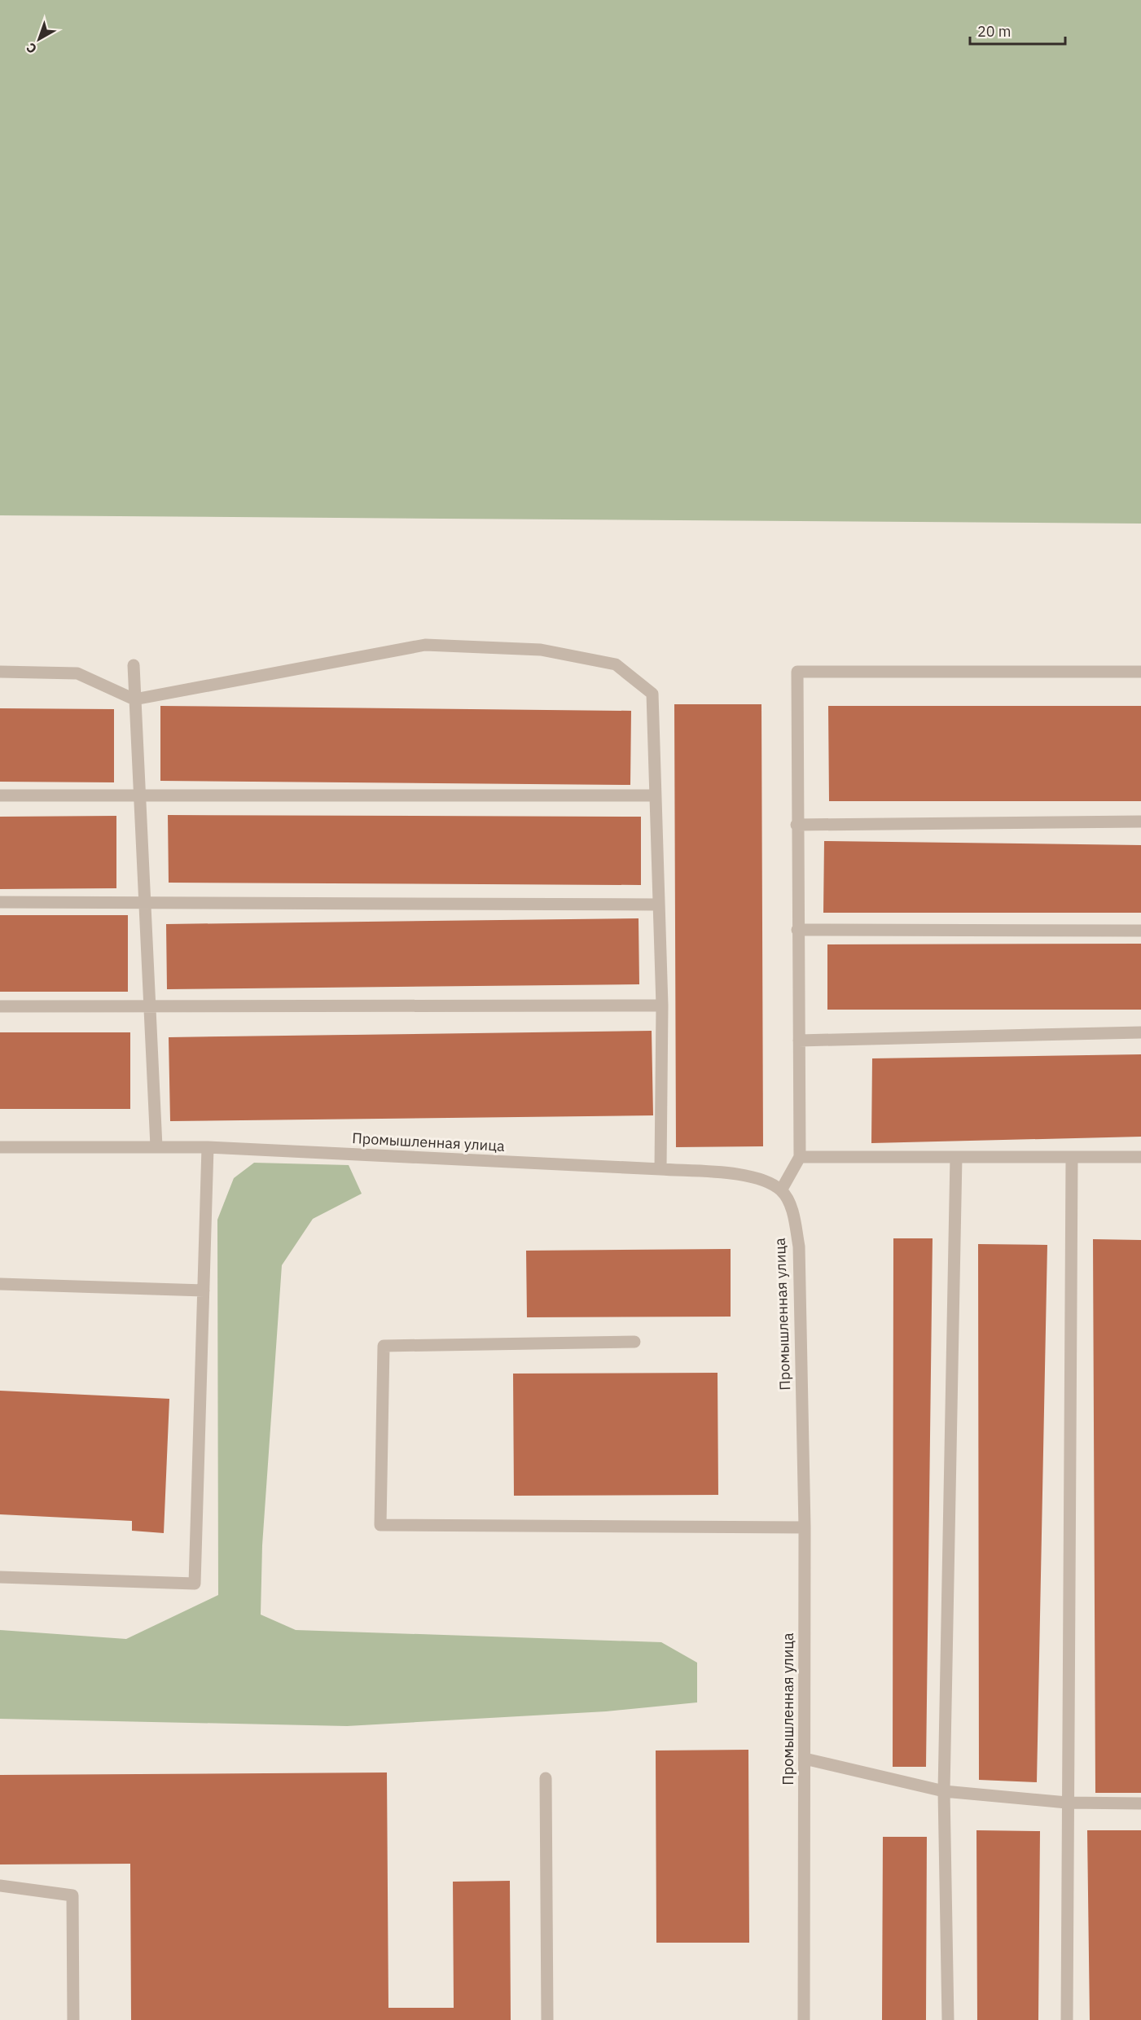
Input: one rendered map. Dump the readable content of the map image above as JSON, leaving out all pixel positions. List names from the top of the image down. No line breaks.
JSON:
{"streets":{"street":["Промышленная улица"]},"scale_bar":"20 m","north":"bottom left"}
